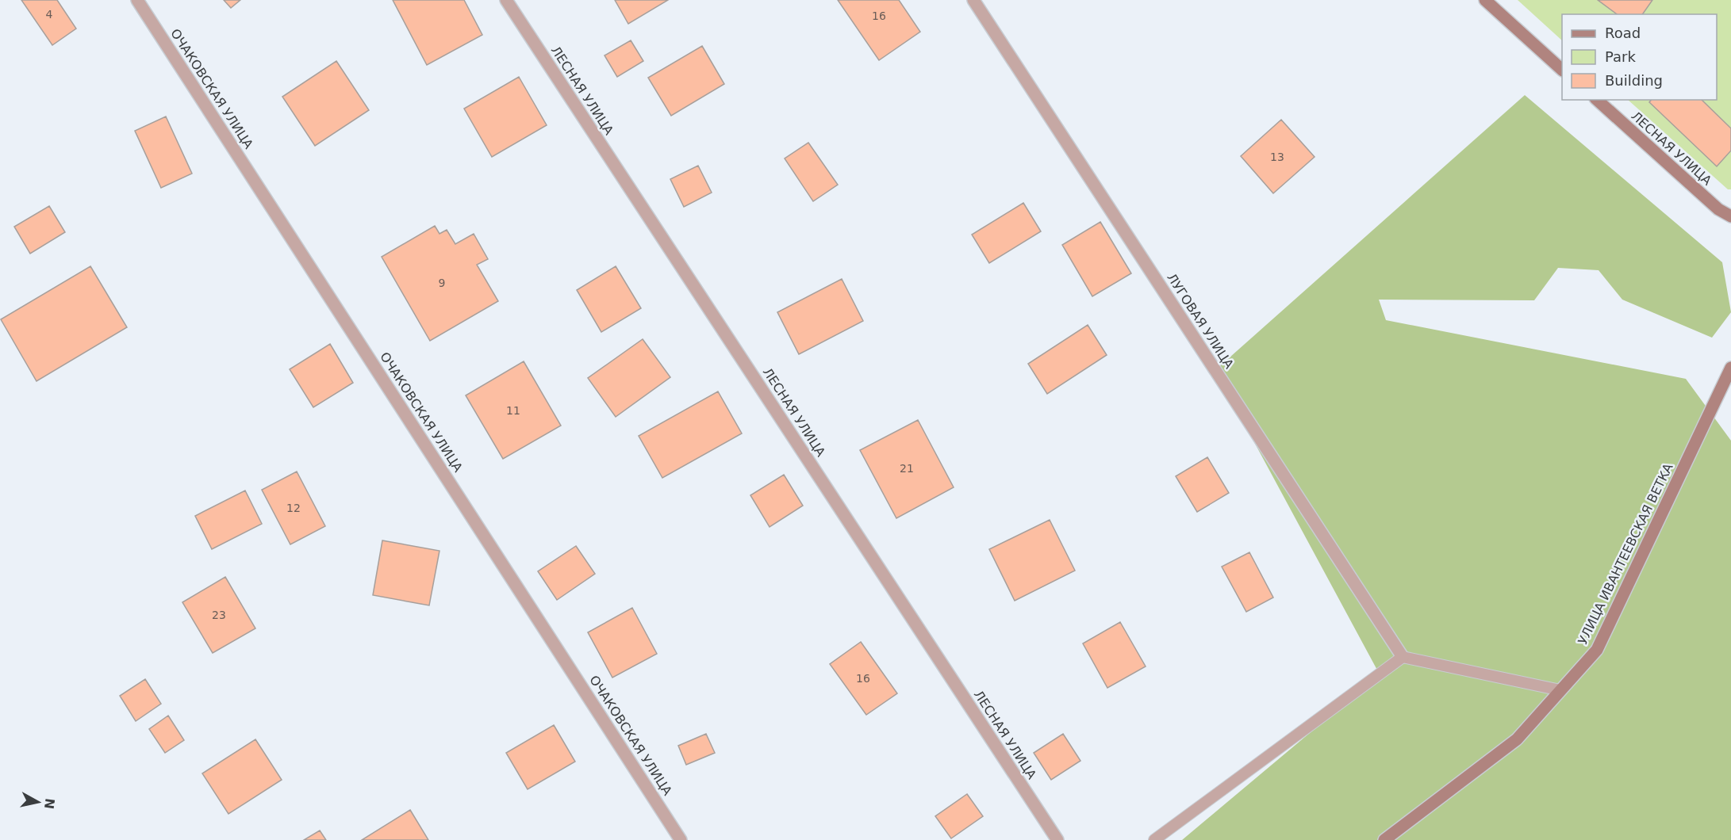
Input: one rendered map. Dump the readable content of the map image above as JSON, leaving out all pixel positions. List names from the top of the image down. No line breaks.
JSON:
{"streets":{"main road":["ЛЕСНАЯ УЛИЦА","УЛИЦА ИВАНТЕЕВСКАЯ ВЕТКА"],"street":["ОЧАКОВСКАЯ УЛИЦА","ЛУГОВАЯ УЛИЦА"]},"house_numbers":["4","16","13","9","11","21","12","23","16"],"legend":["Road","Park","Building"],"north":"right"}
